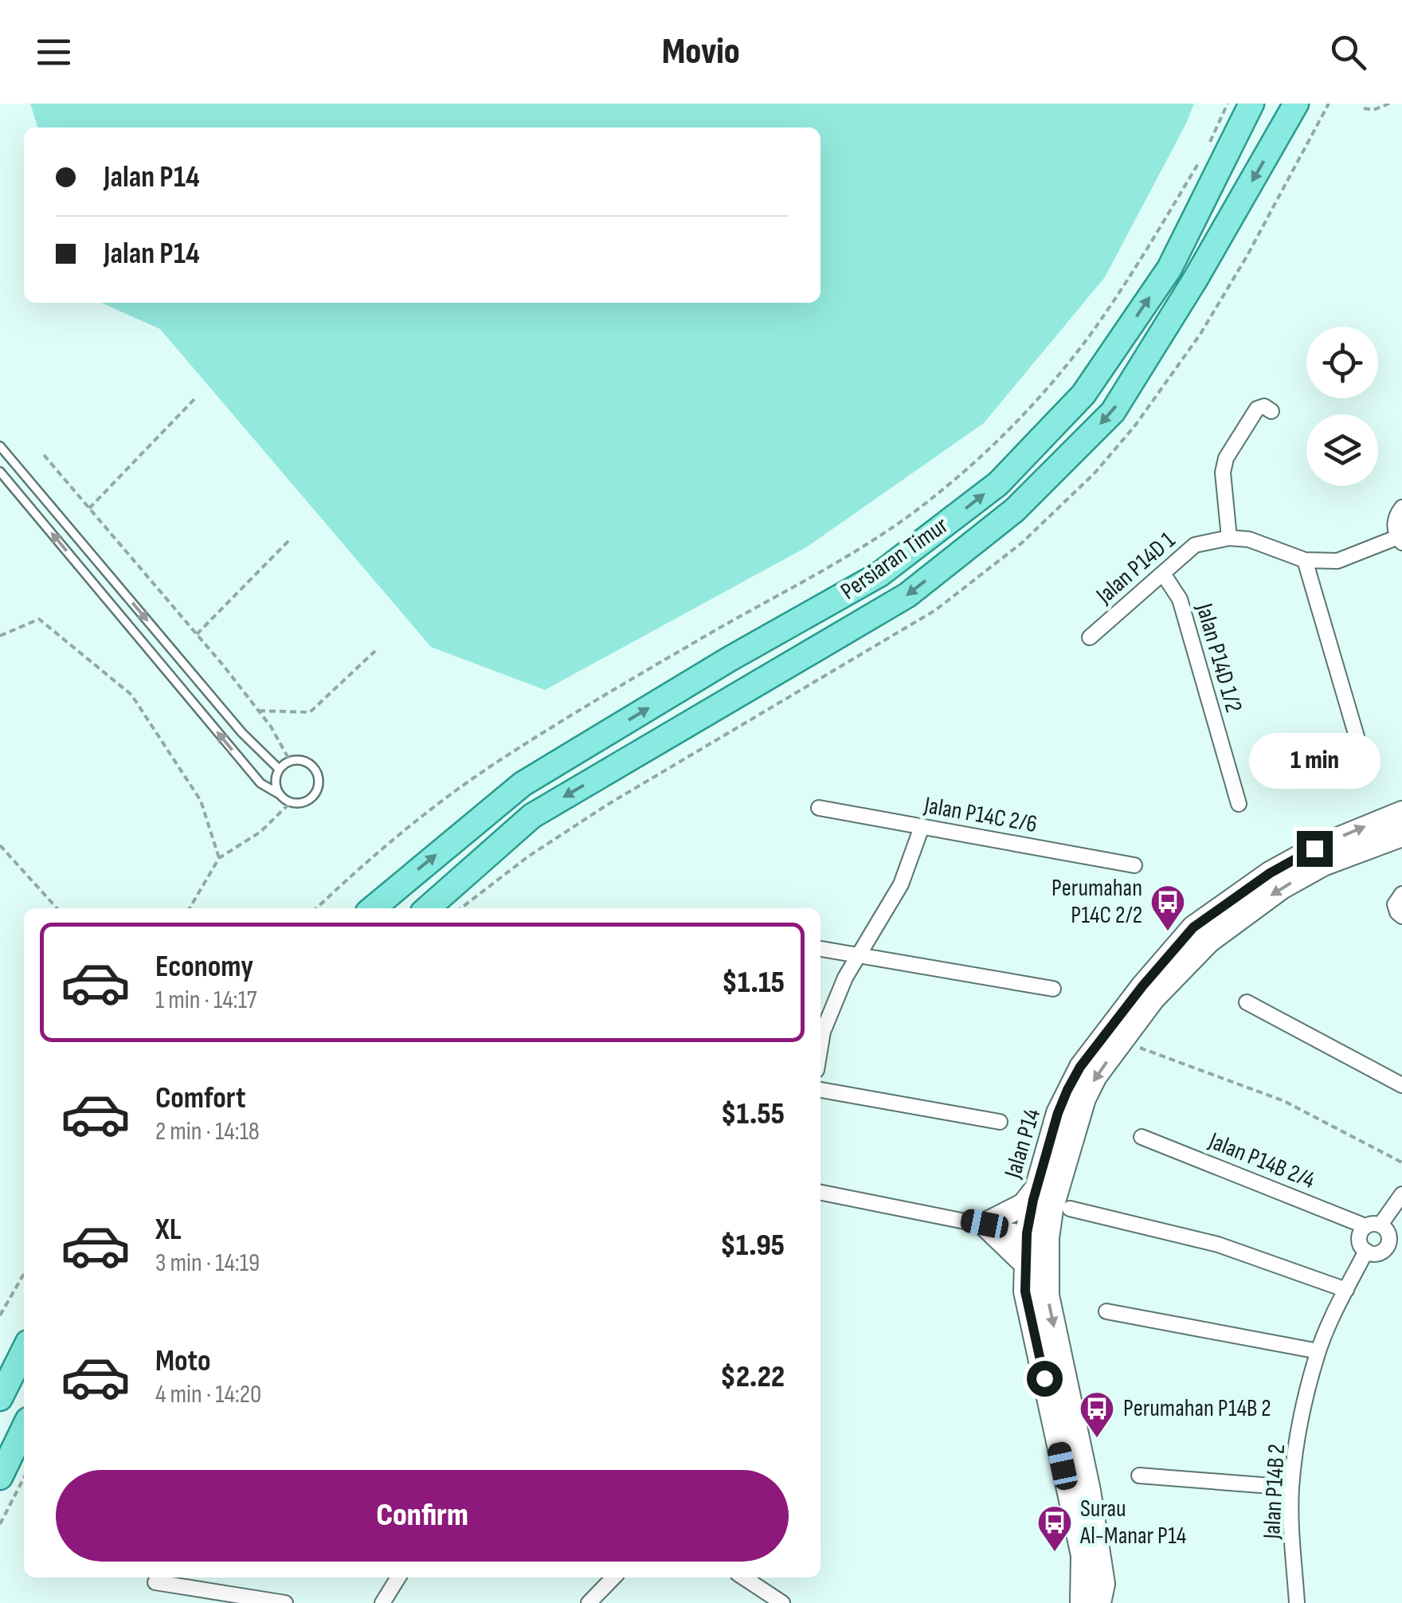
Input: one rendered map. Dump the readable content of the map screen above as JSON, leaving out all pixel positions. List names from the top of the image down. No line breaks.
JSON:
{"streets":{"main road":["Persiaran Timur","Jalan P14"],"street":["Jalan P14D 1","Jalan P14D 1/2","Jalan P14C 2/6","Jalan P14B 2/4","Jalan P14B 2"]},"crossings":[["Jalan P14D 1","Jalan P14D 1/2"],["Jalan P14B 2/4","Jalan P14B 2"]],"places":{"bus stop":["Perumahan P14C 2/2","Perumahan P14B 2","Surau Al-Manar P14"]},"page":{"header":"Movio","banner":["Jalan P14","Jalan P14"],"bubble":"1 min","list":[{"name":"Economy","note":"1 min · 14:17","value":"$1.15"},{"name":"Comfort","note":"2 min · 14:18","value":"$1.55"},{"name":"XL","note":"3 min · 14:19","value":"$1.95"},{"name":"Moto","note":"4 min · 14:20","value":"$2.22"}],"buttons":"Confirm"}}
